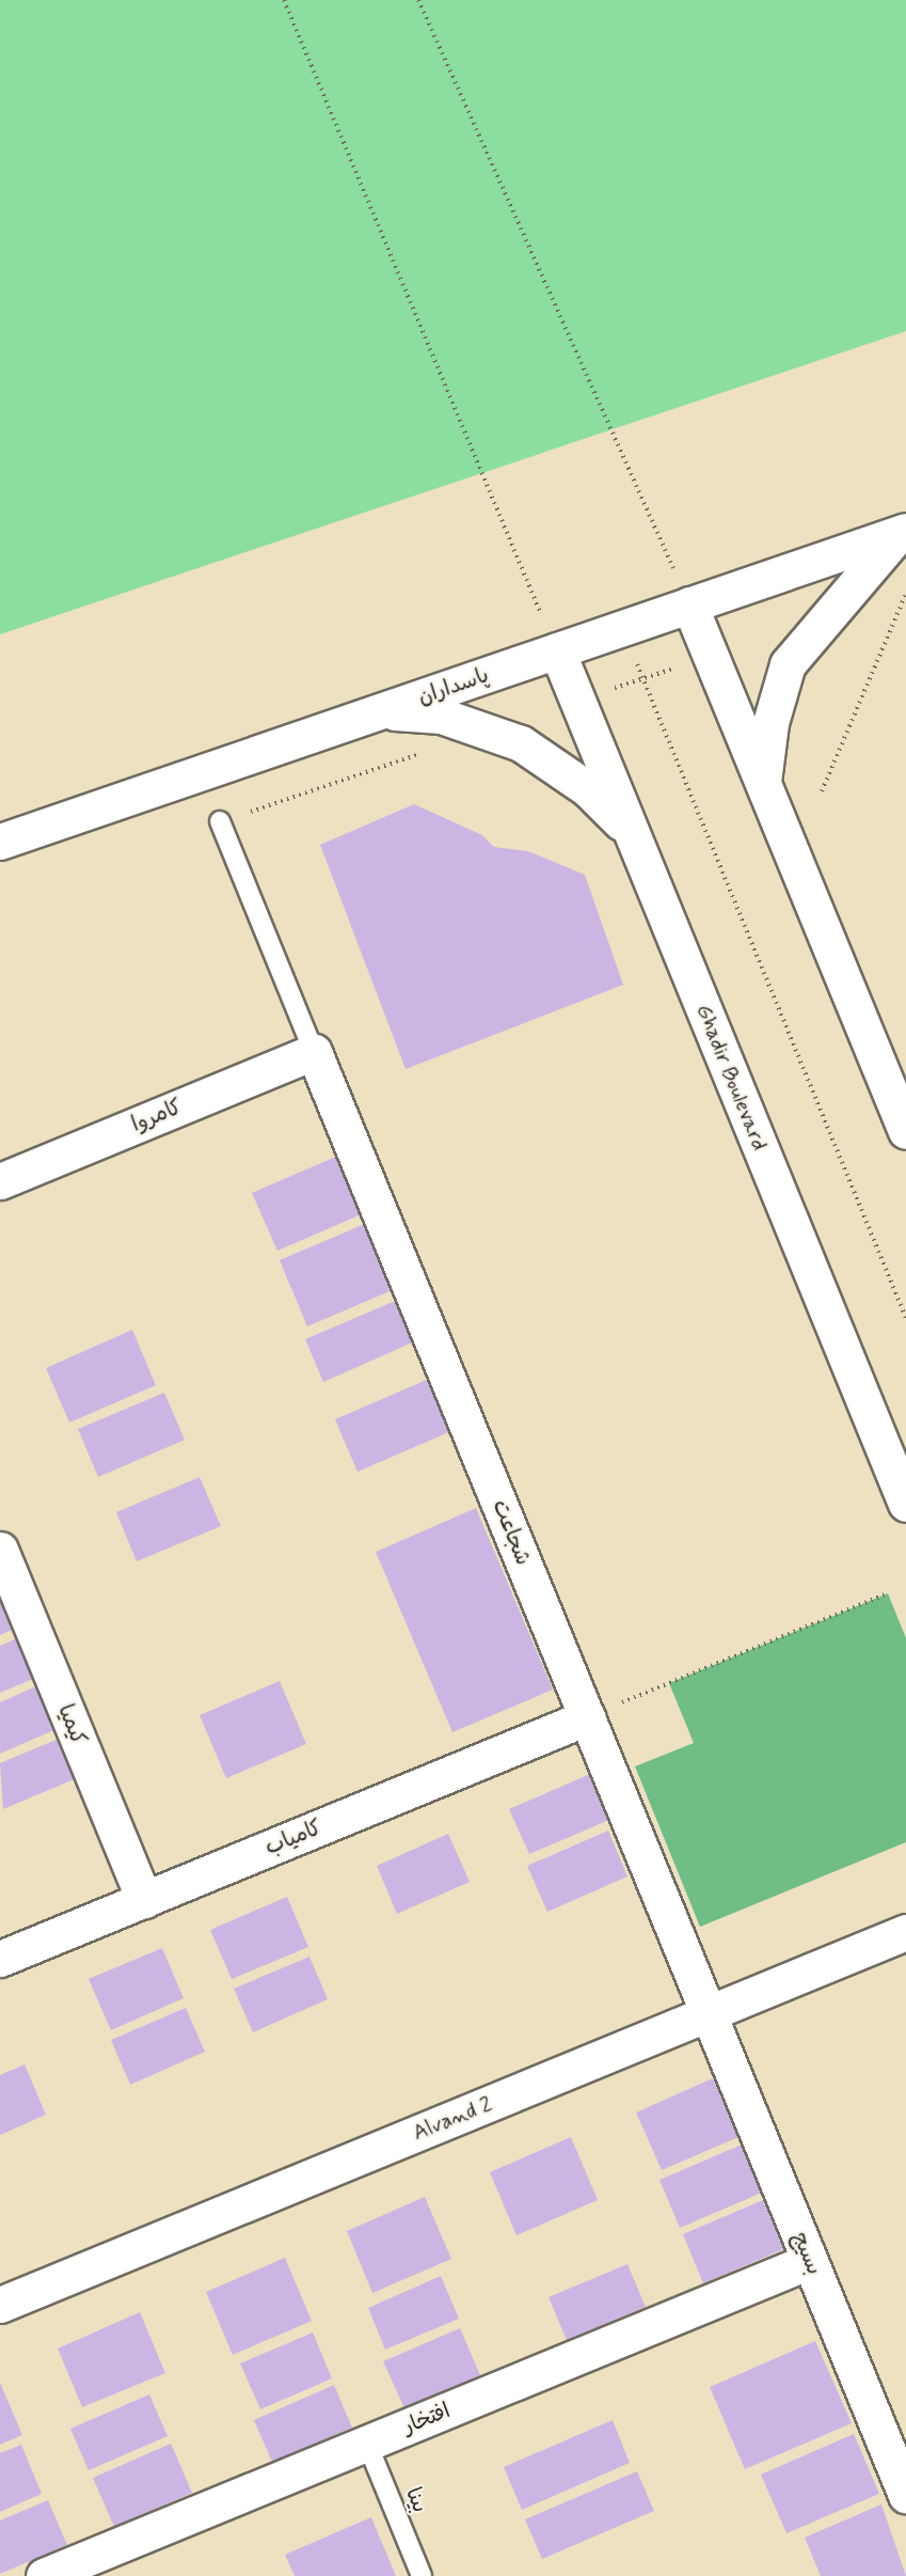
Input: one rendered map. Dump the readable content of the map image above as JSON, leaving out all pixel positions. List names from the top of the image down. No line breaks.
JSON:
{"streets":{"street":["پاسداران","Ghadir Boulevard","کامروا","شجاعت","کیمیا","کامیاب","Alvand 2","بسیج","افتخار"],"lane":["بینا"]},"crossings":[["پاسداران","Ghadir Boulevard"],["کامروا","شجاعت"],["شجاعت","کامیاب"],["شجاعت","Alvand 2"],["شجاعت","بسیج"],["کیمیا","کامیاب"],["Alvand 2","بسیج"],["بسیج","افتخار"],["افتخار","بینا"]]}
